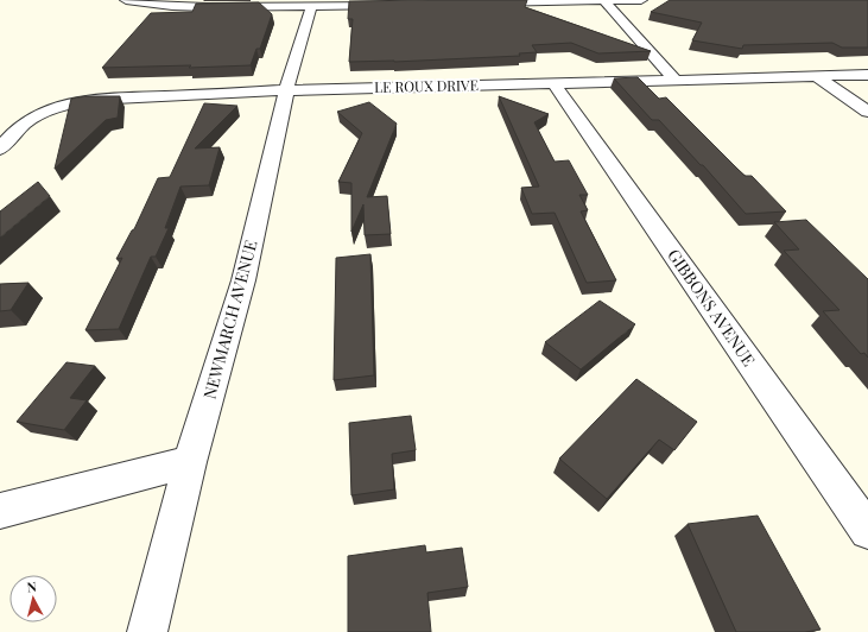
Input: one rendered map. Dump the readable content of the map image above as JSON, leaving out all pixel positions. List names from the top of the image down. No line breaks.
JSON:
{"streets":{"street":["LE ROUX DRIVE","GIBBONS AVENUE","NEWMARCH AVENUE"]},"crossings":[["LE ROUX DRIVE","GIBBONS AVENUE"],["LE ROUX DRIVE","NEWMARCH AVENUE"]],"north":"top"}
